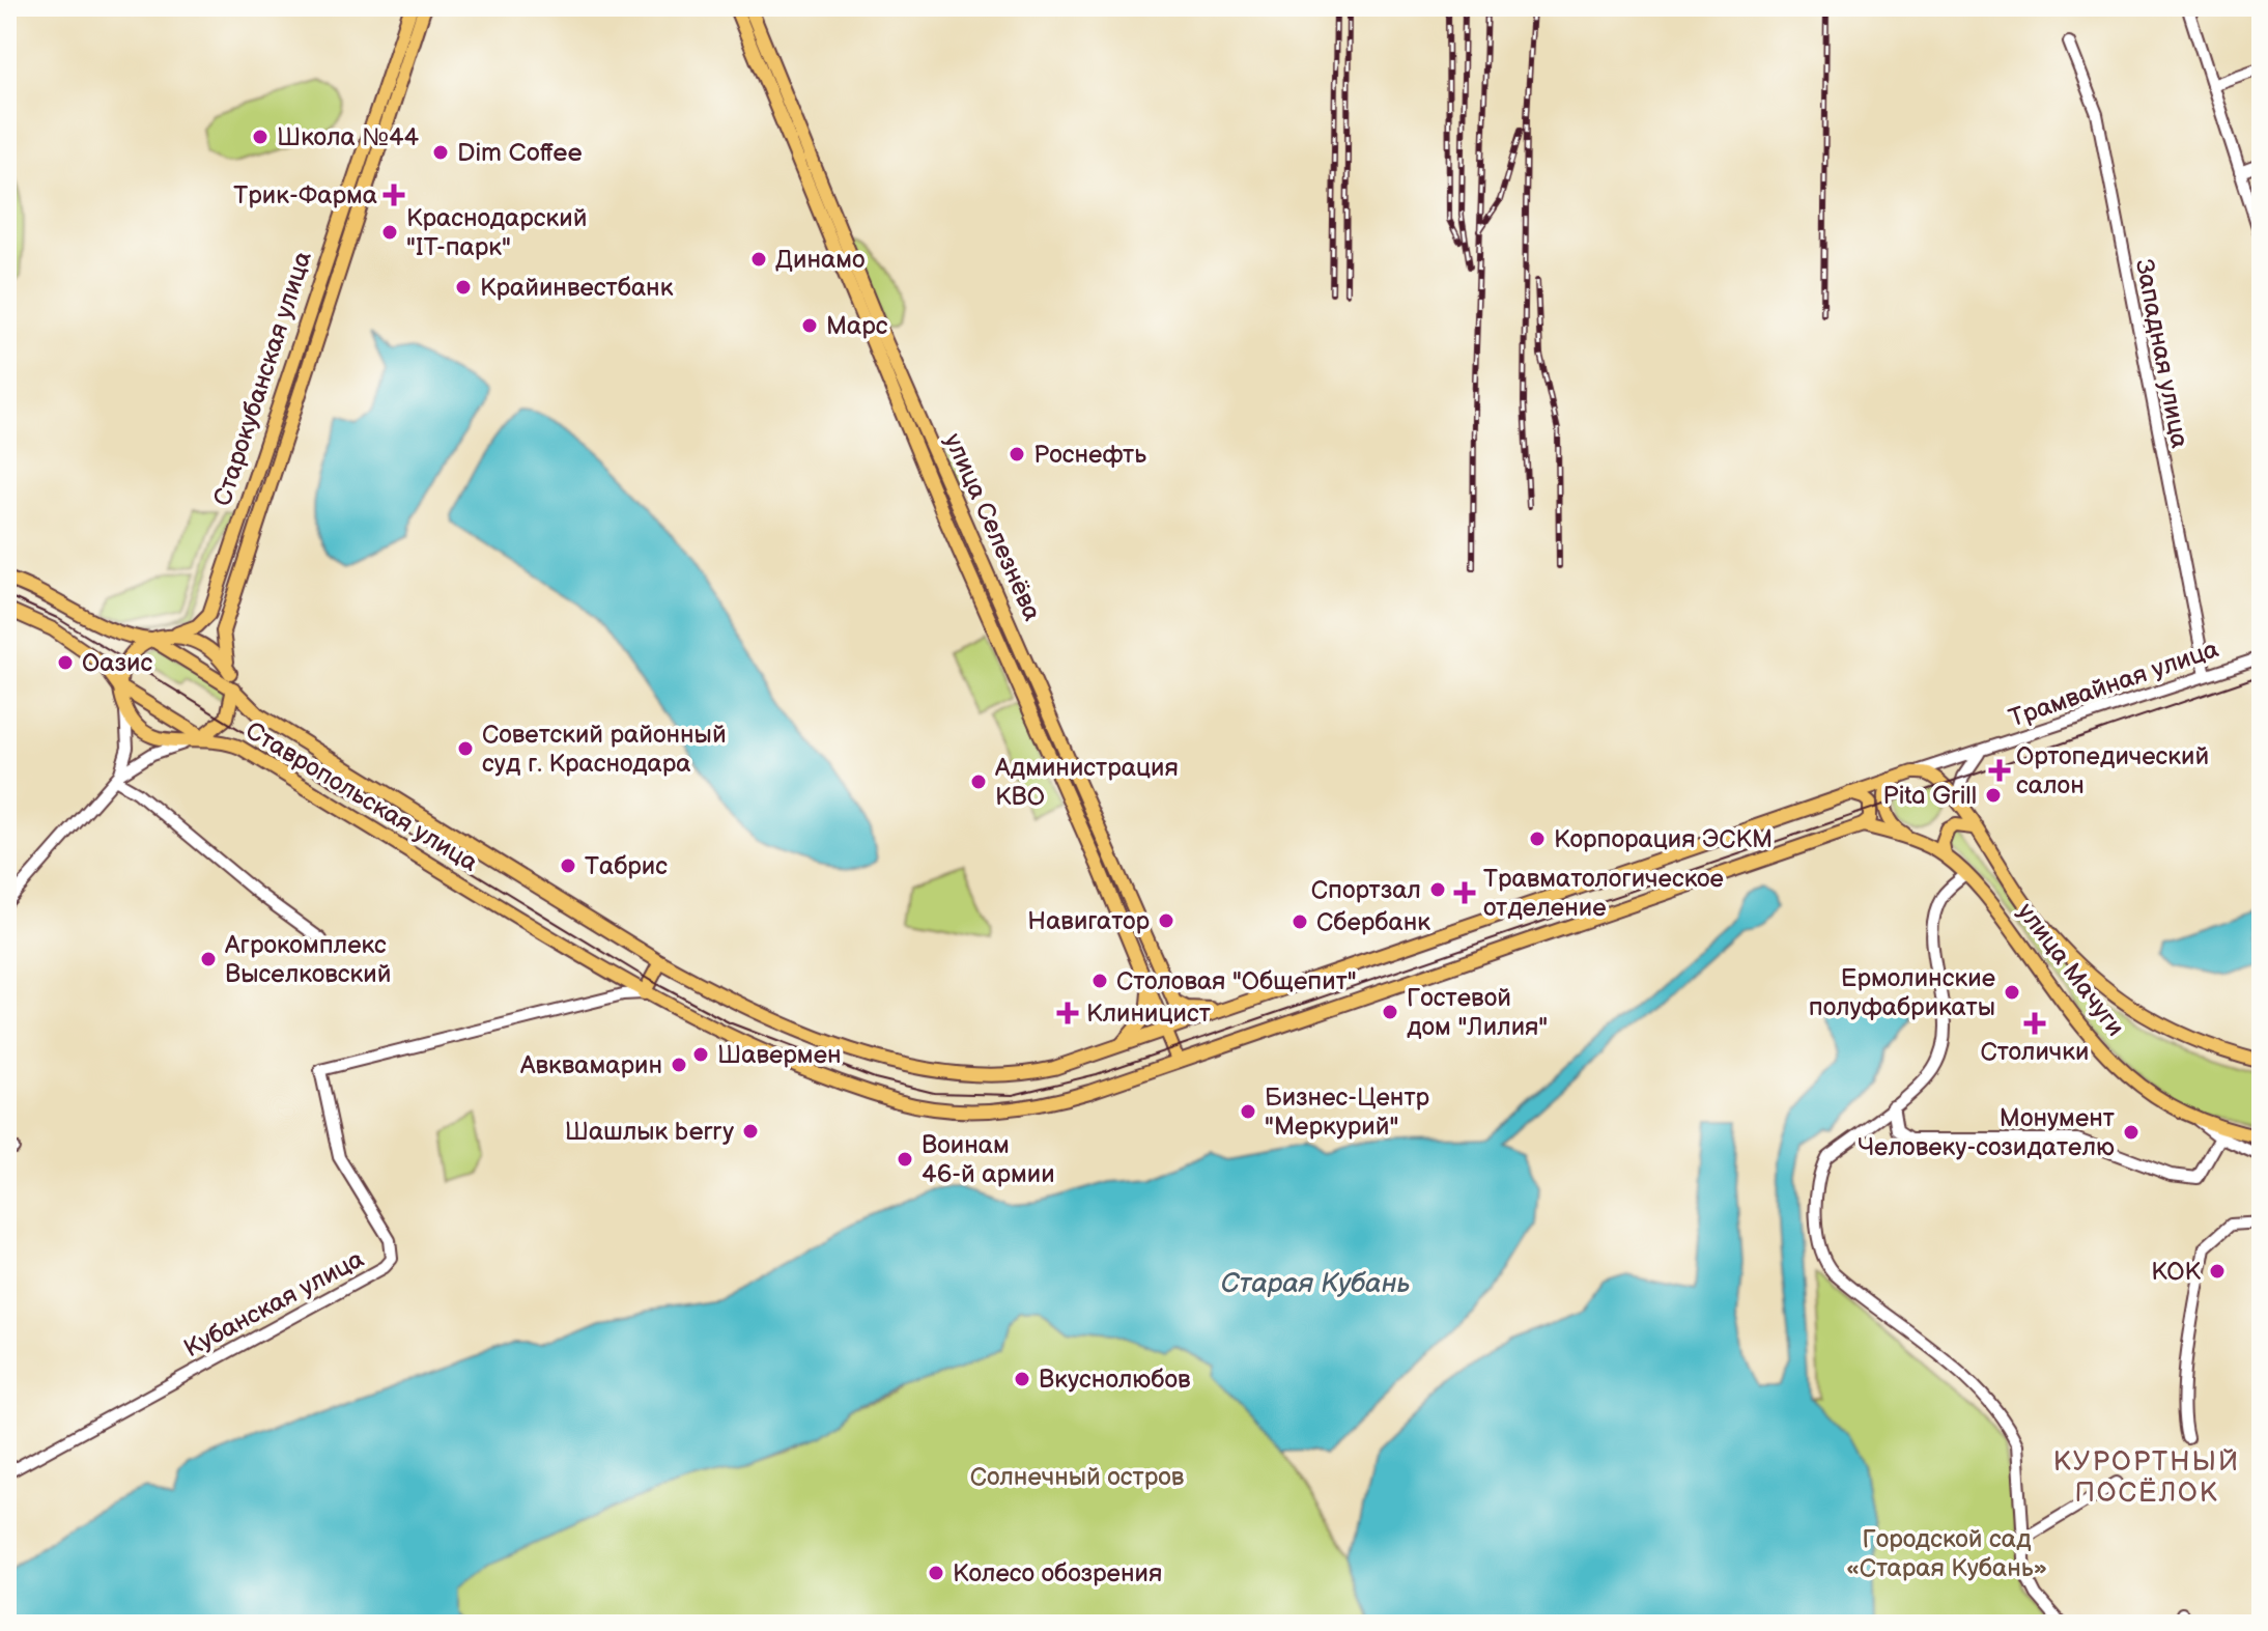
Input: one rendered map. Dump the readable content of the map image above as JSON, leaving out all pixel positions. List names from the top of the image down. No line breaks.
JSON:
{"streets":{"main road":["Старокубанская улица","улица Селезнёва","Трамвайная улица","Ставропольская улица","улица Мачуги"],"street":["Западная улица","Кубанская улица"]},"crossings":[["Западная улица","Трамвайная улица"],["Старокубанская улица","Ставропольская улица"],["улица Селезнёва","Трамвайная улица"],["улица Селезнёва","Ставропольская улица"],["Трамвайная улица","Ставропольская улица"],["Трамвайная улица","улица Мачуги"],["Ставропольская улица","Кубанская улица"]],"districts":["КУРОРТНЫЙ ПОСЁЛОК"],"water":["Старая Кубань"],"parks":["Солнечный остров","Городской сад «Старая Кубань»"],"places":{"other":["Школа №44","Dim Coffee","Краснодарский \"IT-парк\"","Динамо","Крайинвестбанк","Марс","Роснефть","Оазис","Советский районный суд г. Краснодара","Администрация КВО","Pita Grill","Корпорация ЭСКМ","Табрис","Спортзал","Навигатор","Сбербанк","Агрокомплекс Выселковский","Столовая \"Общепит\"","Ермолинские полуфабрикаты","Гостевой дом \"Лилия\"","Шавермен","Авквамарин","Бизнес-Центр \"Меркурий\"","Шашлык berry","Монумент Человеку-созидателю","Воинам 46-й армии","КОК","Вкуснолюбов","Колесо обозрения"],"health":["Трик-Фарма","Ортопедический салон","Травматологическое отделение","Клиницист","Столички"]}}
